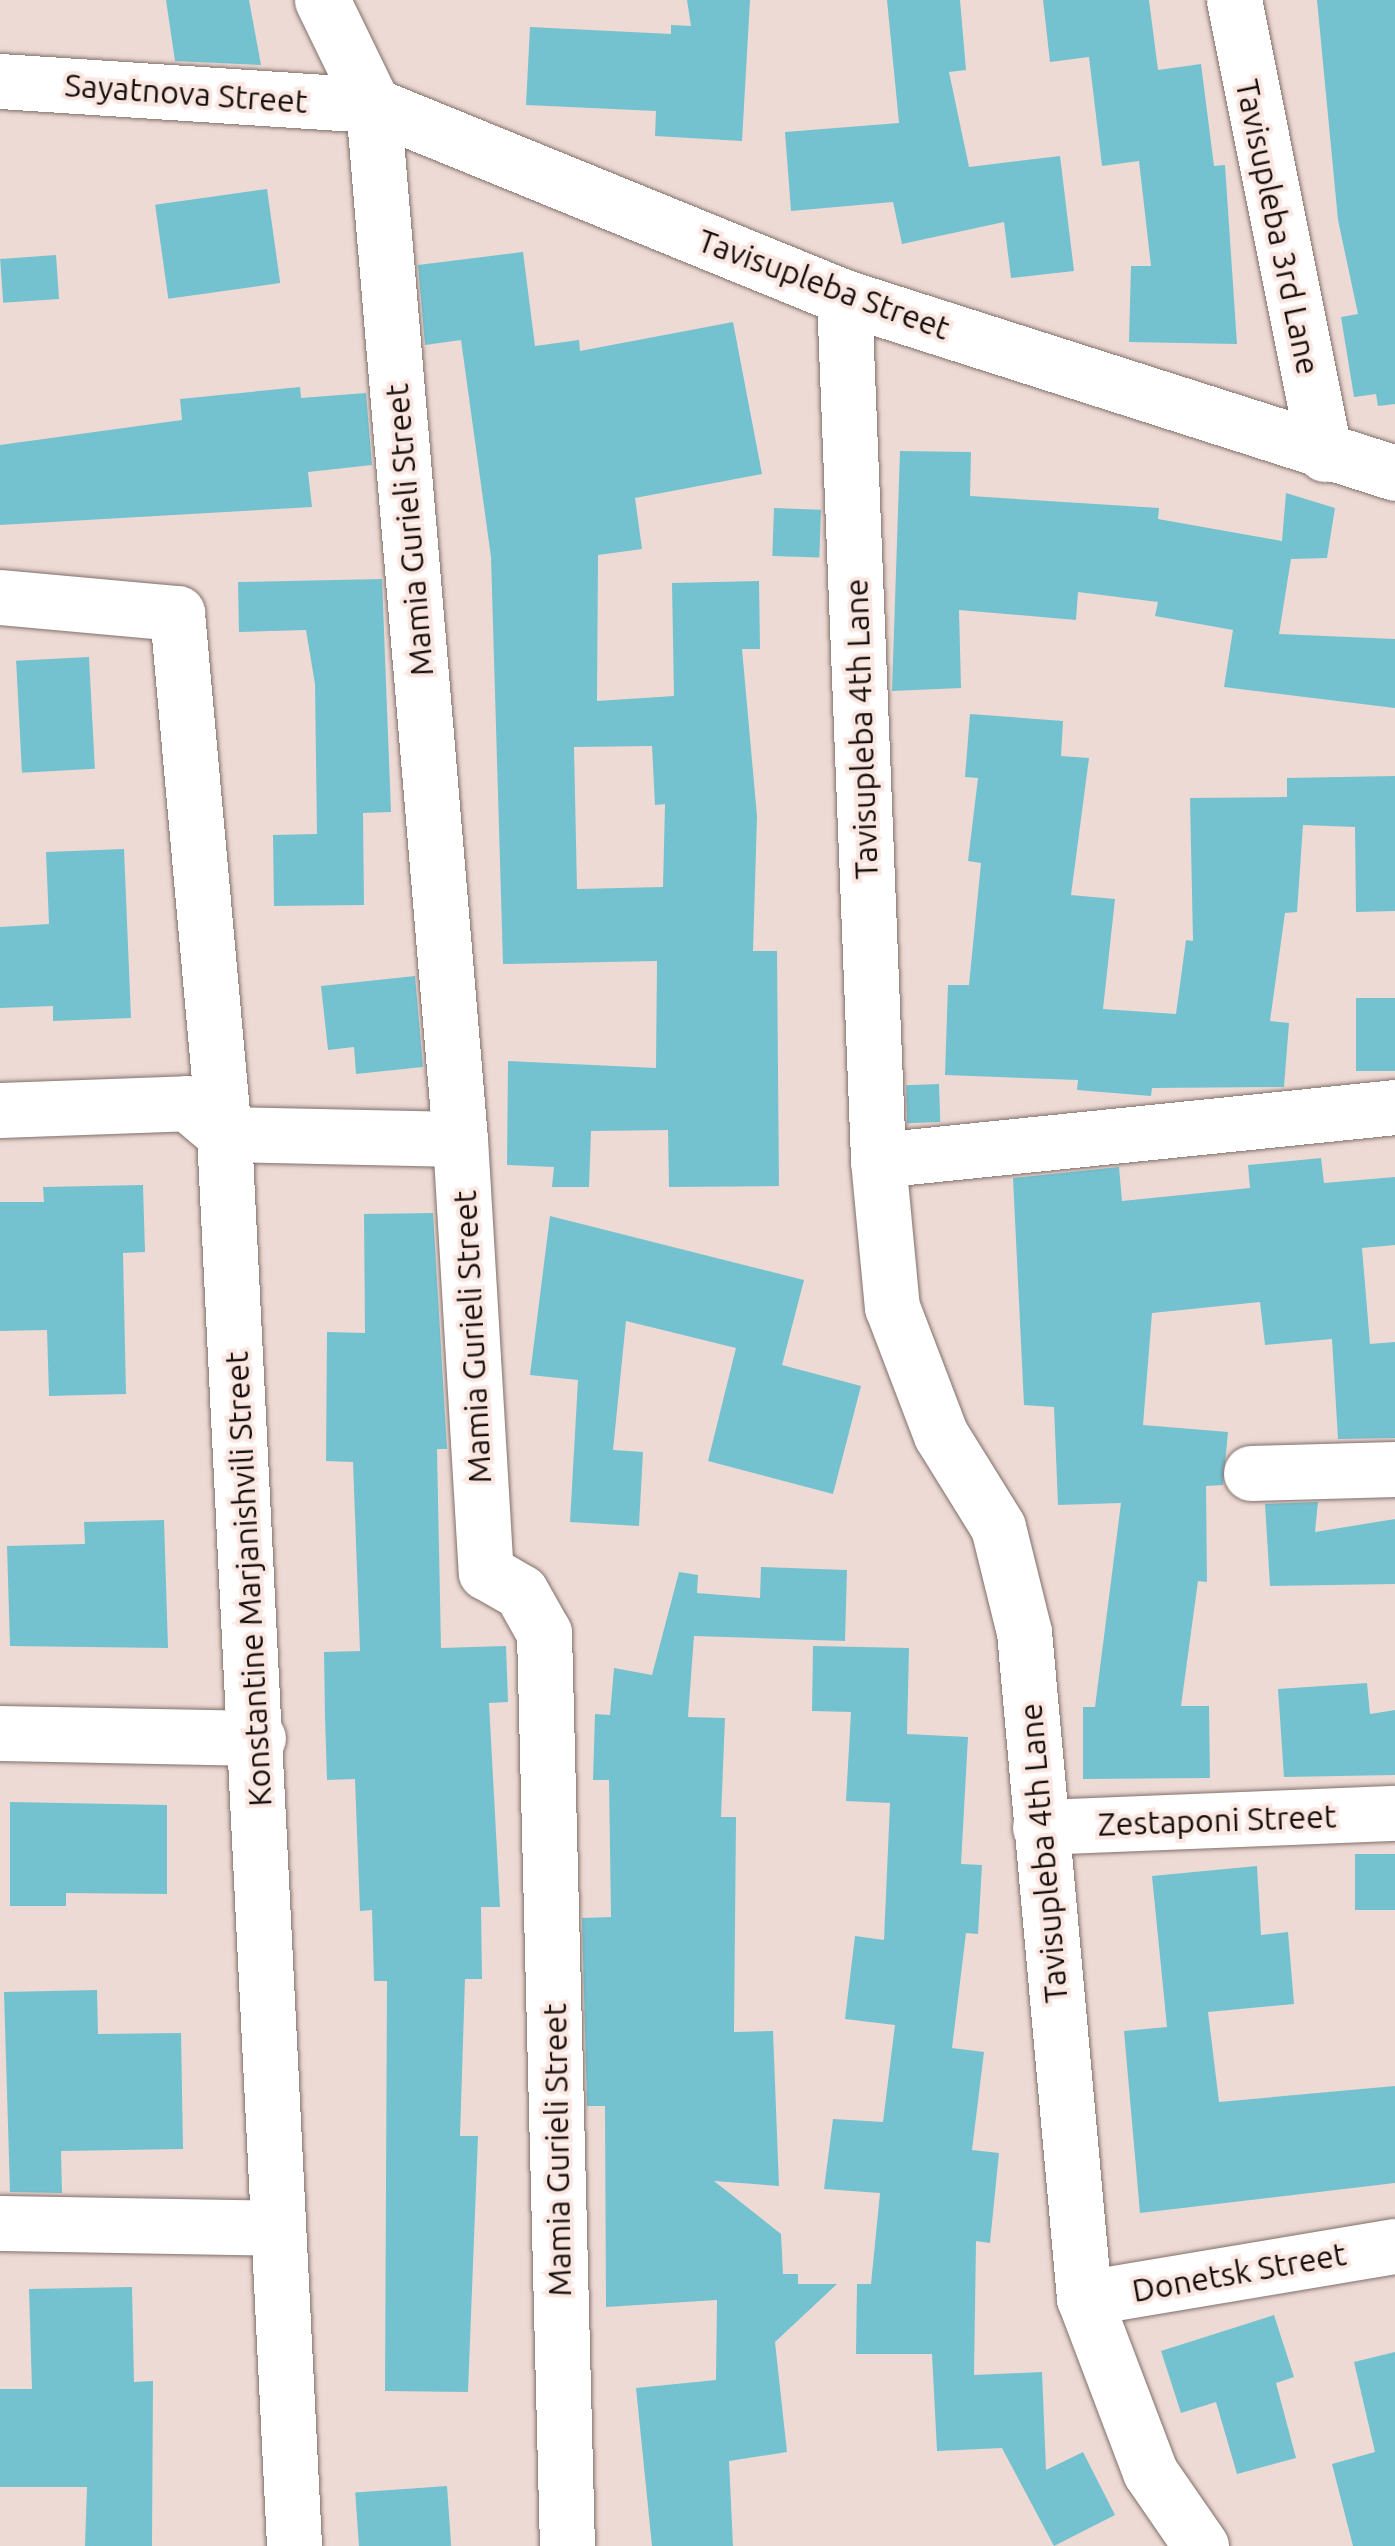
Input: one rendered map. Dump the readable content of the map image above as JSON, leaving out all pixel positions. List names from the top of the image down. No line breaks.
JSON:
{"streets":{"street":["Sayatnova Street","Tavisupleba 3rd Lane","Tavisupleba Street","Mamia Gurieli Street","Tavisupleba 4th Lane","Konstantine Marjanishvili Street","Zestaponi Street","Donetsk Street"]},"crossings":[["Sayatnova Street","Tavisupleba Street"],["Sayatnova Street","Mamia Gurieli Street"],["Tavisupleba 3rd Lane","Tavisupleba Street"],["Tavisupleba Street","Mamia Gurieli Street"],["Tavisupleba Street","Tavisupleba 4th Lane"],["Tavisupleba 4th Lane","Zestaponi Street"],["Tavisupleba 4th Lane","Donetsk Street"]]}
